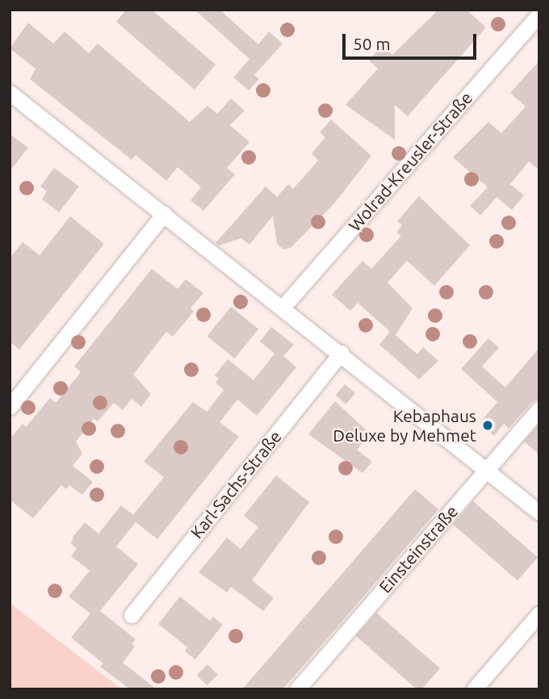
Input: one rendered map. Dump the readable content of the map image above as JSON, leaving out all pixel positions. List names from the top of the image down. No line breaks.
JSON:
{"streets":{"street":["Wolrad-Kreusler-Straße","Karl-Sachs-Straße","Einsteinstraße"]},"places":["Kebaphaus Deluxe by Mehmet"],"scale_bar":"50 m"}
